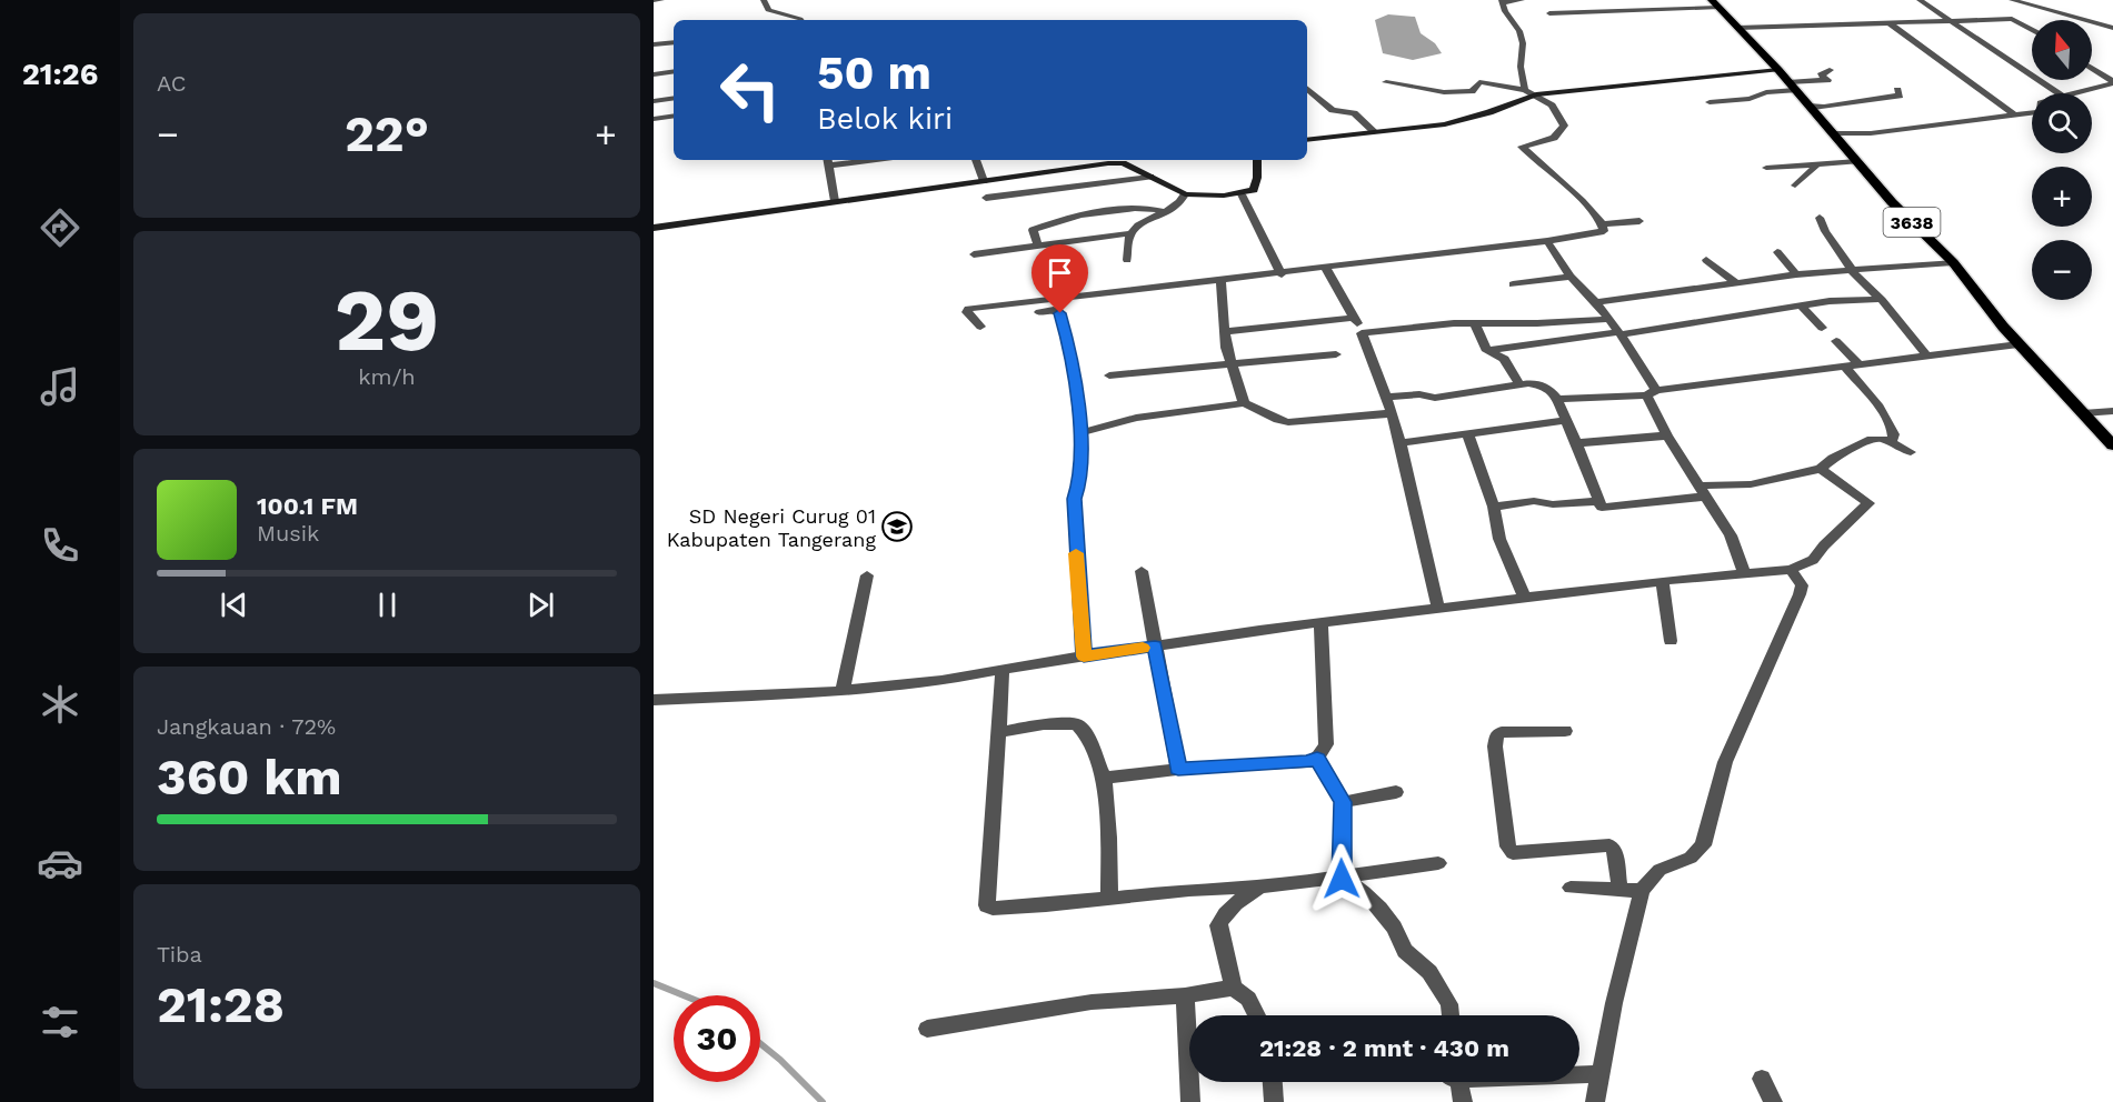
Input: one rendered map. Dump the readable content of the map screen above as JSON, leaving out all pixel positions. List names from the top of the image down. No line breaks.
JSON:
{"streets":{"main road":["3638"]},"places":{"school or university":["SD Negeri Curug 01 Kabupaten Tangerang"]},"north":"top","page":{"tabs":"21:26","tile":["AC",["29","km/h"],["Jangkauan · 72%","360 km"],["Tiba","21:28"]],"map_buttons":["+","−"],"turn":["50 m","Belok kiri"],"heat":["−","22°","+"],"song":["100.1 FM","Musik"],"limit":"30","trip":"21:28 · 2 mnt · 430 m"}}
